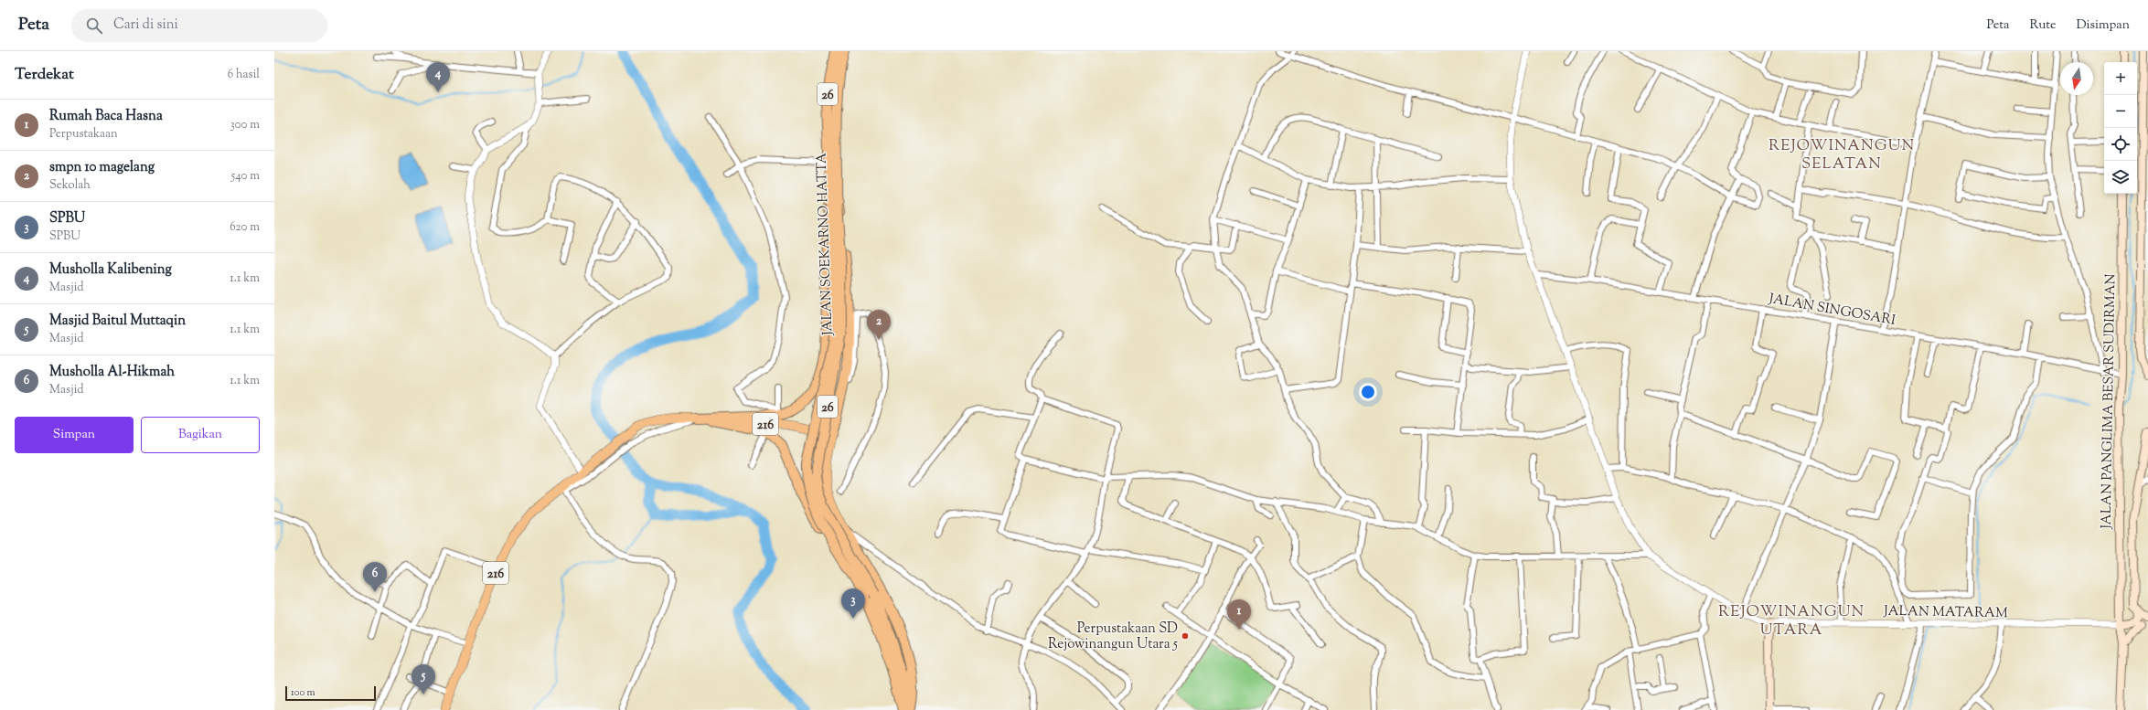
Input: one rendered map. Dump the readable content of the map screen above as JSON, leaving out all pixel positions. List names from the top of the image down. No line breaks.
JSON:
{"streets":{"highway":["26","JALAN SOEKARNO HATTA"],"main road":["JALAN PANGLIMA BESAR SUDIRMAN","216"],"street":["JALAN SINGOSARI","JALAN MATARAM"]},"crossings":[["26","JALAN SOEKARNO HATTA"],["JALAN SINGOSARI","JALAN PANGLIMA BESAR SUDIRMAN"],["JALAN PANGLIMA BESAR SUDIRMAN","JALAN MATARAM"]],"districts":["REJOWINANGUN SELATAN","REJOWINANGUN UTARA"],"places":["Perpustakaan SD Rejowinangun Utara 5"],"scale_bar":"100 m","north":"bottom","page":{"header":"Peta","search":"Cari di sini","nav":["Peta","Rute","Disimpan"],"heading":["Terdekat","6 hasil"],"map_buttons":["+","−"],"pins":["4","2","6","3","1","5"],"list":[{"mark":"1","name":"Rumah Baca Hasna","note":"Perpustakaan","value":"300 m"},{"mark":"2","name":"smpn 10 magelang","note":"Sekolah","value":"540 m"},{"mark":"3","name":"SPBU","note":"SPBU","value":"620 m"},{"mark":"4","name":"Musholla Kalibening","note":"Masjid","value":"1.1 km"},{"mark":"5","name":"Masjid Baitul Muttaqin","note":"Masjid","value":"1.1 km"},{"mark":"6","name":"Musholla Al-Hikmah","note":"Masjid","value":"1.1 km"}],"buttons":["Simpan","Bagikan"],"scale":"100 m"}}
